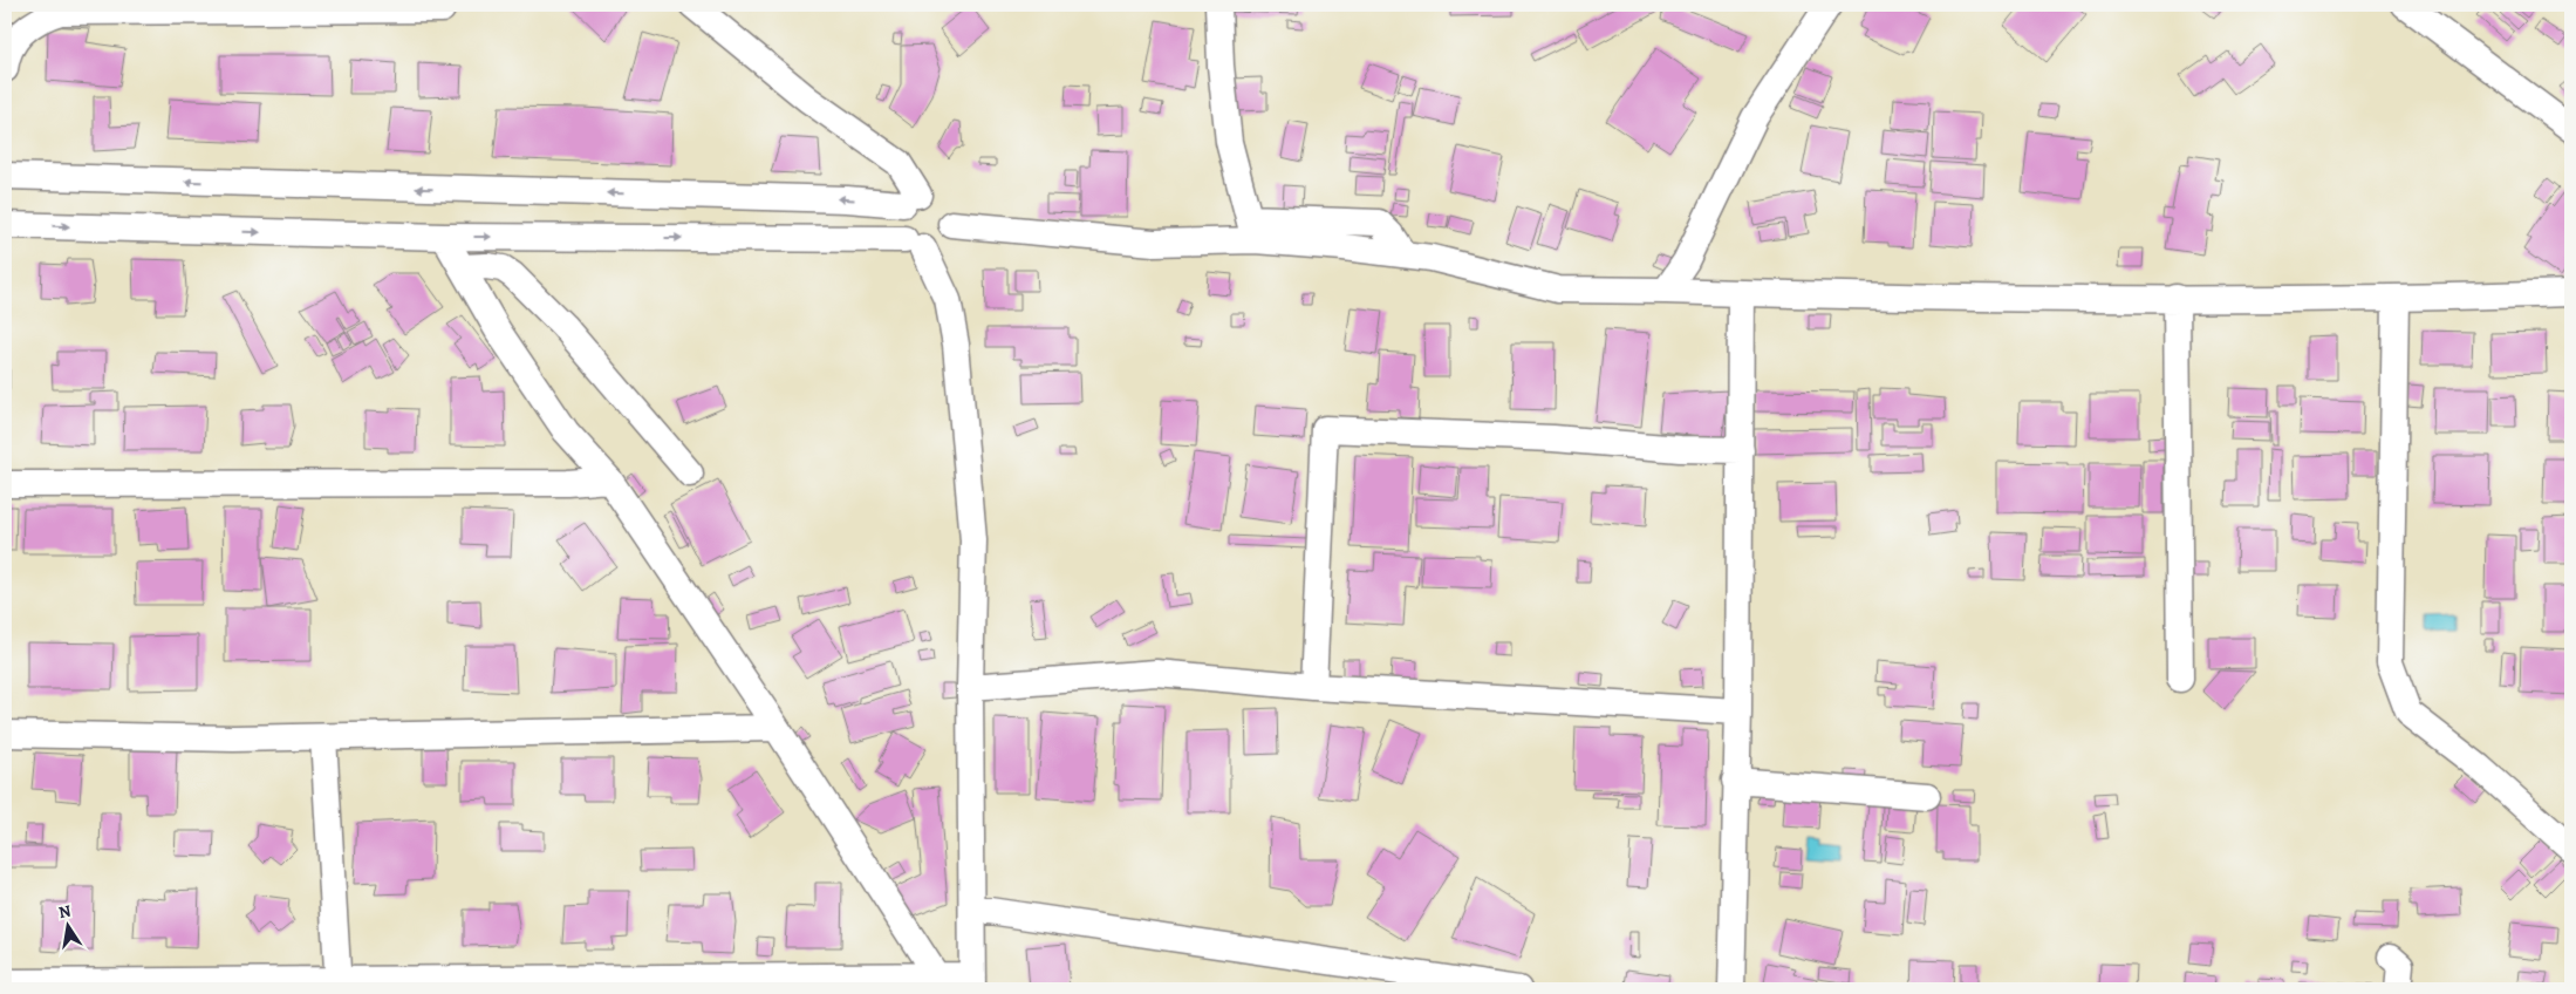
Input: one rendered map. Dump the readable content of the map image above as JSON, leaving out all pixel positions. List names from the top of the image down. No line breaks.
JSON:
{"north":"top"}
